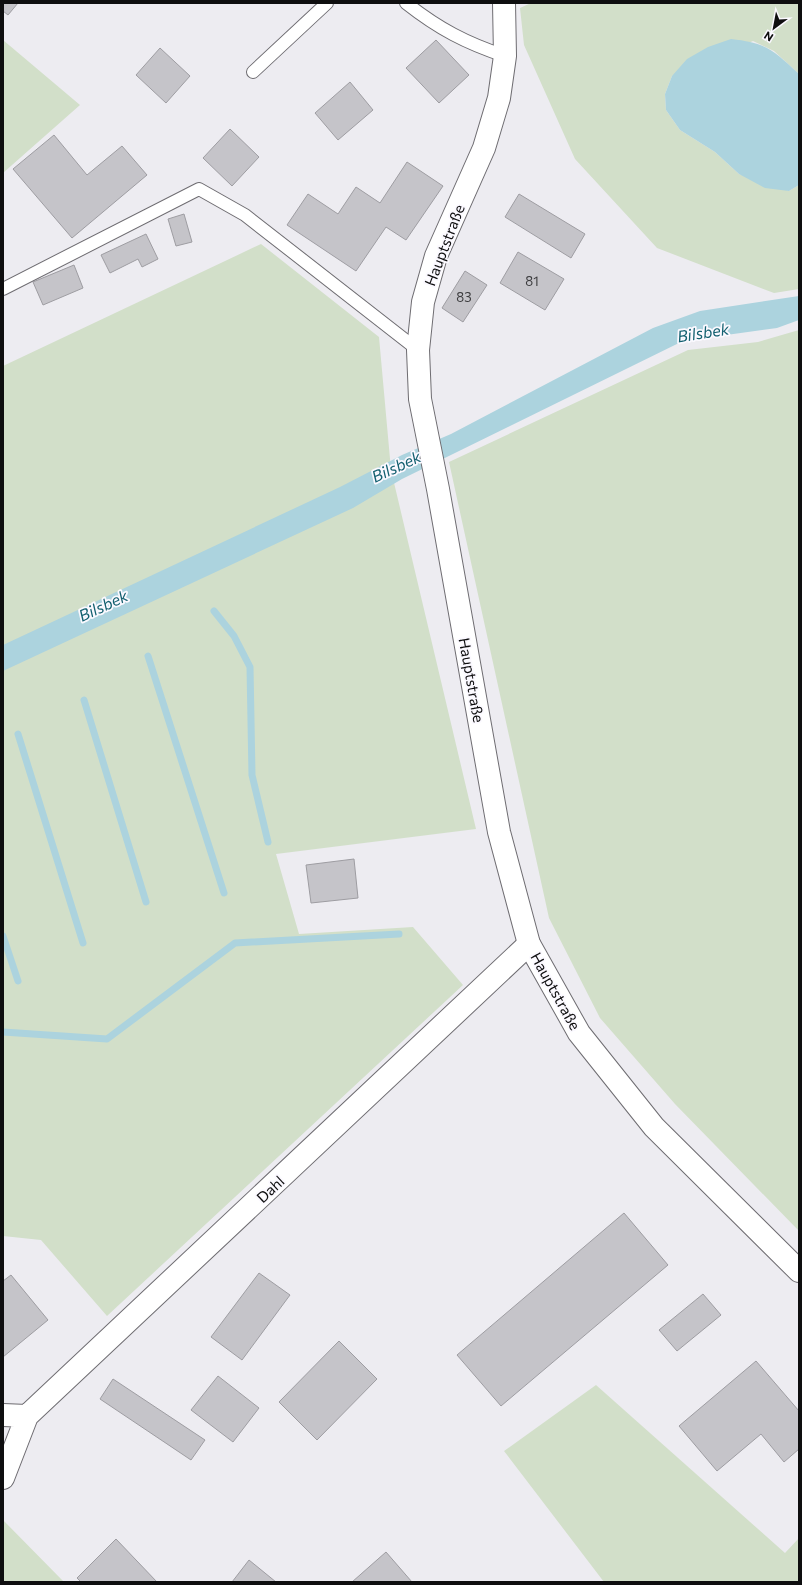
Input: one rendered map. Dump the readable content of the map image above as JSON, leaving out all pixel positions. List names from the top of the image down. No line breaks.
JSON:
{"streets":{"main road":["Hauptstraße","Dahl"]},"crossings":[["Hauptstraße","Dahl"]],"water":["Bilsbek"],"house_numbers":["81","83"],"north":"bottom left"}
